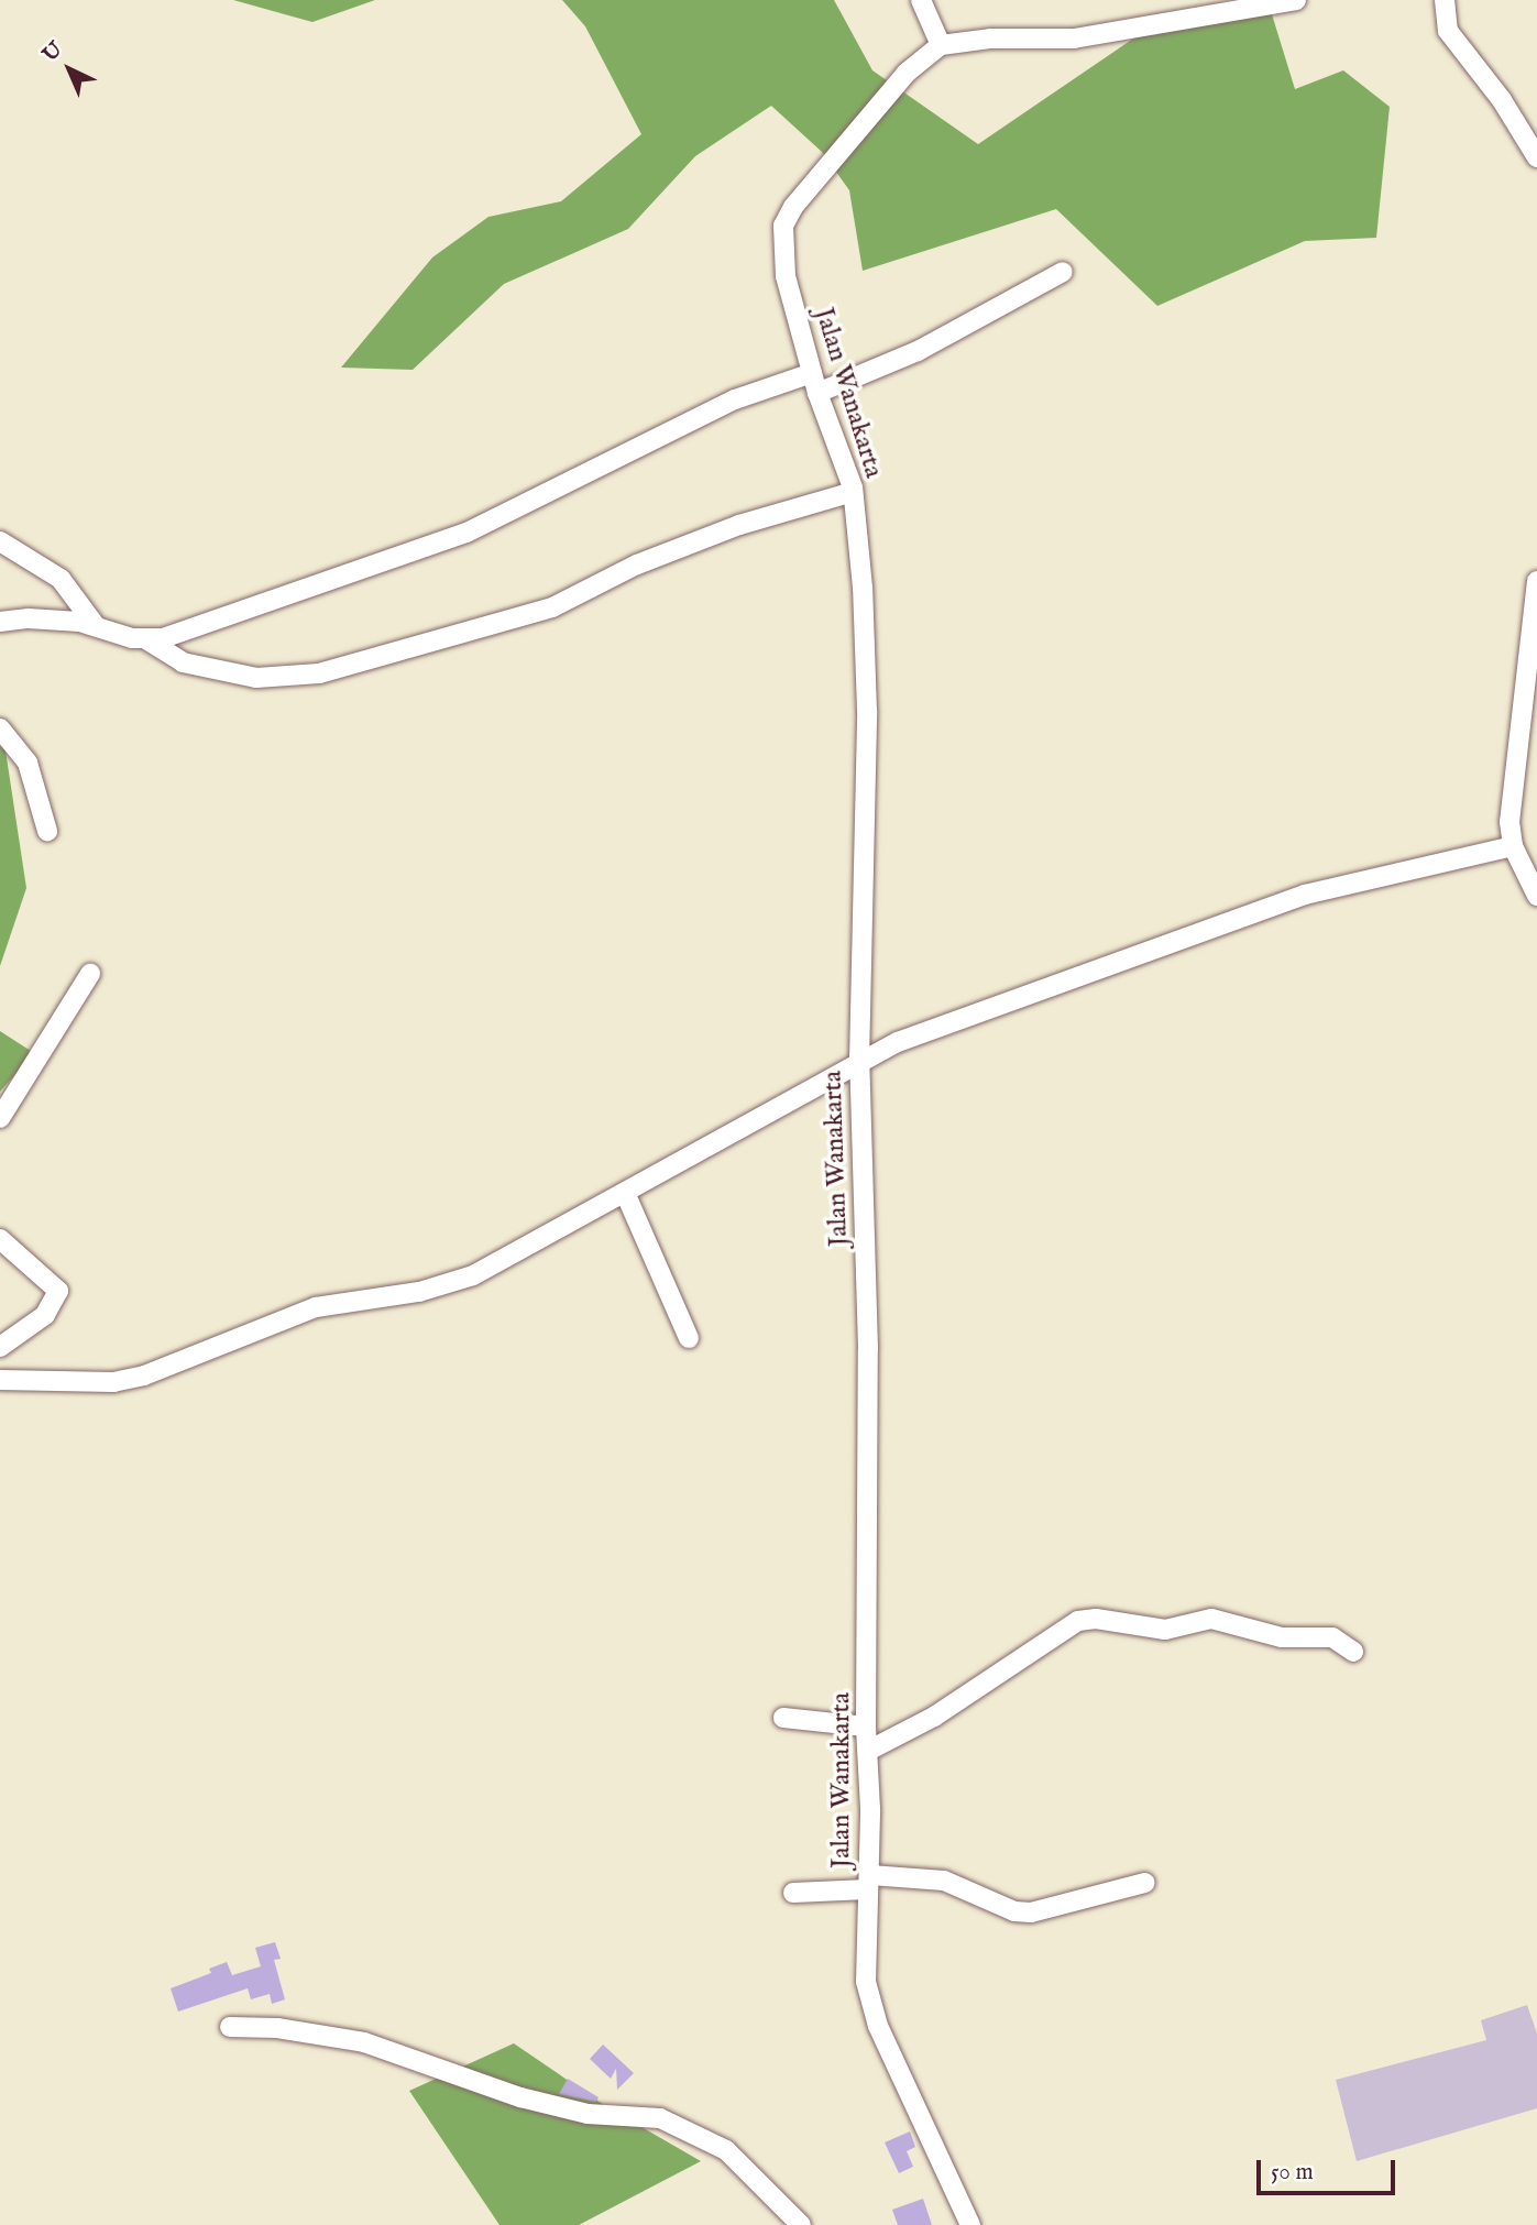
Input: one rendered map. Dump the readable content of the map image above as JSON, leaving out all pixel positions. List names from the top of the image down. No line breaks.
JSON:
{"streets":{"street":["Jalan Wanakarta"]},"scale_bar":"50 m","north":"top left"}
